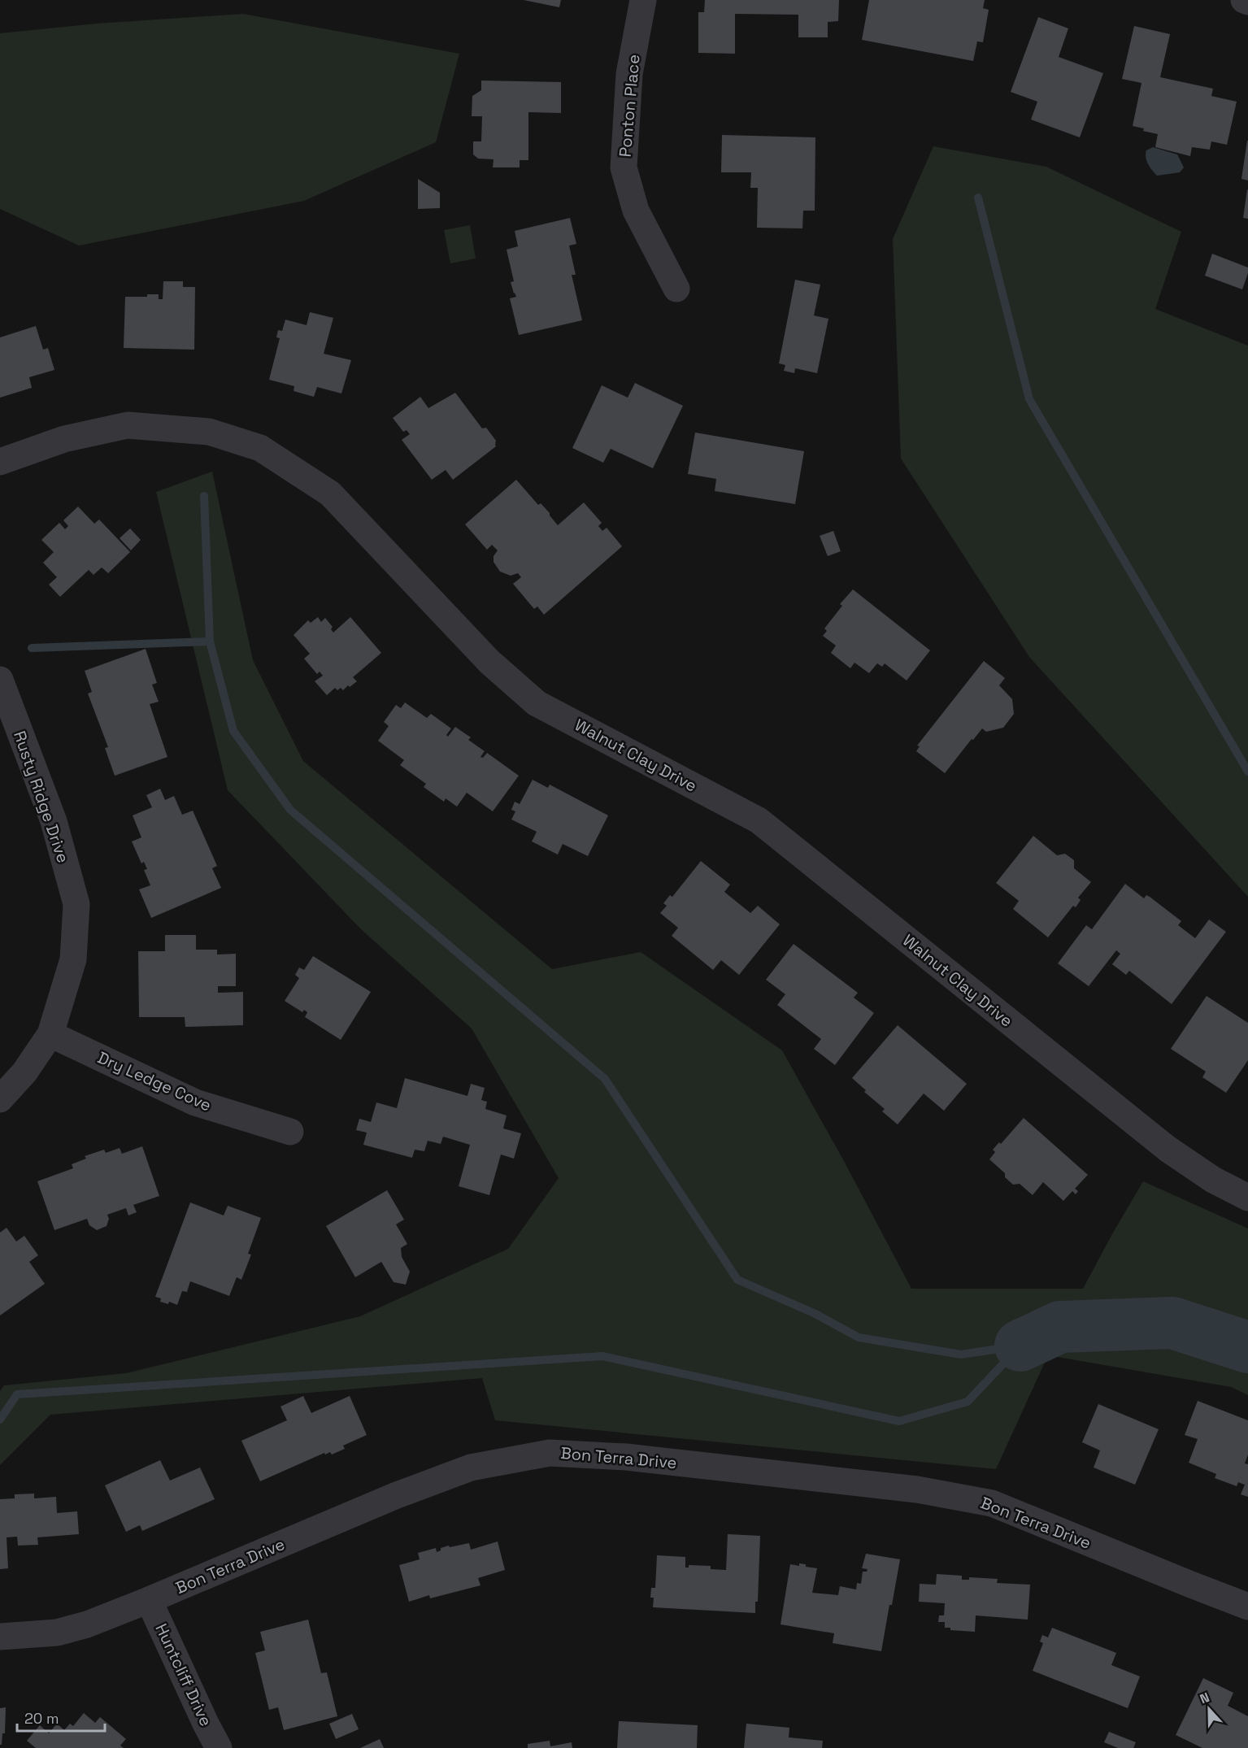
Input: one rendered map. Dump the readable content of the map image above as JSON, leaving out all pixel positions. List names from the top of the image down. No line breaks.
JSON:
{"streets":{"street":["Ponton Place","Walnut Clay Drive","Rusty Ridge Drive","Dry Ledge Cove","Bon Terra Drive","Huntcliff Drive"]},"crossings":[["Rusty Ridge Drive","Dry Ledge Cove"],["Bon Terra Drive","Huntcliff Drive"]],"scale_bar":"20 m","north":"top"}
